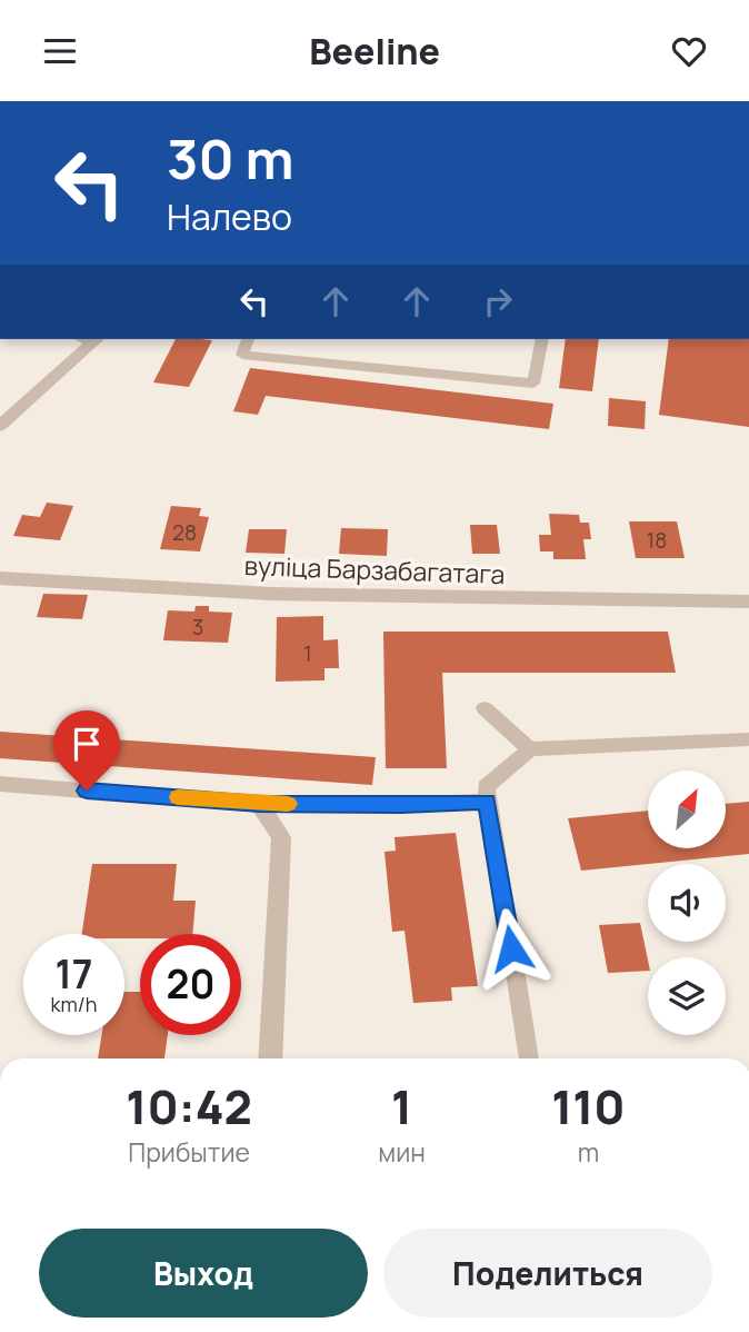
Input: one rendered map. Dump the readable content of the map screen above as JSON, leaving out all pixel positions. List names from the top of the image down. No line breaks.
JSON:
{"streets":{"street":["вуліца Барзабагатага"]},"house_numbers":["28","18","3","1"],"north":"top right","page":{"header":"Beeline","turn":["30 m","Налево"],"speed":"17 km/h","limit":"20","eta":["10:42","Прибытие","1","мин","110","m"],"buttons":["Выход","Поделиться"]}}
